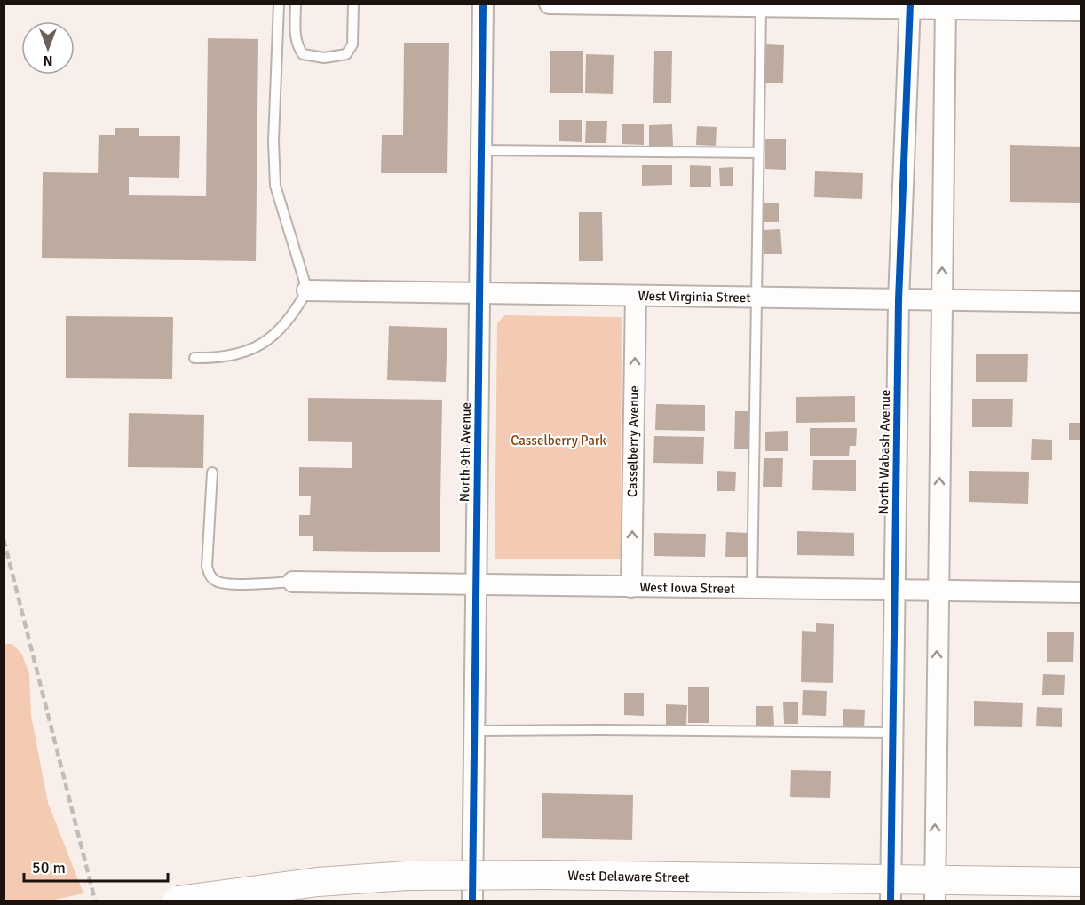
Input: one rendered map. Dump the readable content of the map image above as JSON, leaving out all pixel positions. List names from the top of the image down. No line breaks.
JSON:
{"streets":{"main road":["West Delaware Street"],"street":["West Virginia Street","Casselberry Avenue","North 9th Avenue","North Wabash Avenue","West Iowa Street"]},"crossings":[["West Virginia Street","Casselberry Avenue"],["West Virginia Street","North 9th Avenue"],["West Virginia Street","North Wabash Avenue"],["Casselberry Avenue","West Iowa Street"],["North 9th Avenue","West Iowa Street"],["North Wabash Avenue","West Iowa Street"],["North Wabash Avenue","West Delaware Street"]],"one_way":["Casselberry Avenue"],"parks":["Casselberry Park"],"scale_bar":"50 m","north":"bottom"}
